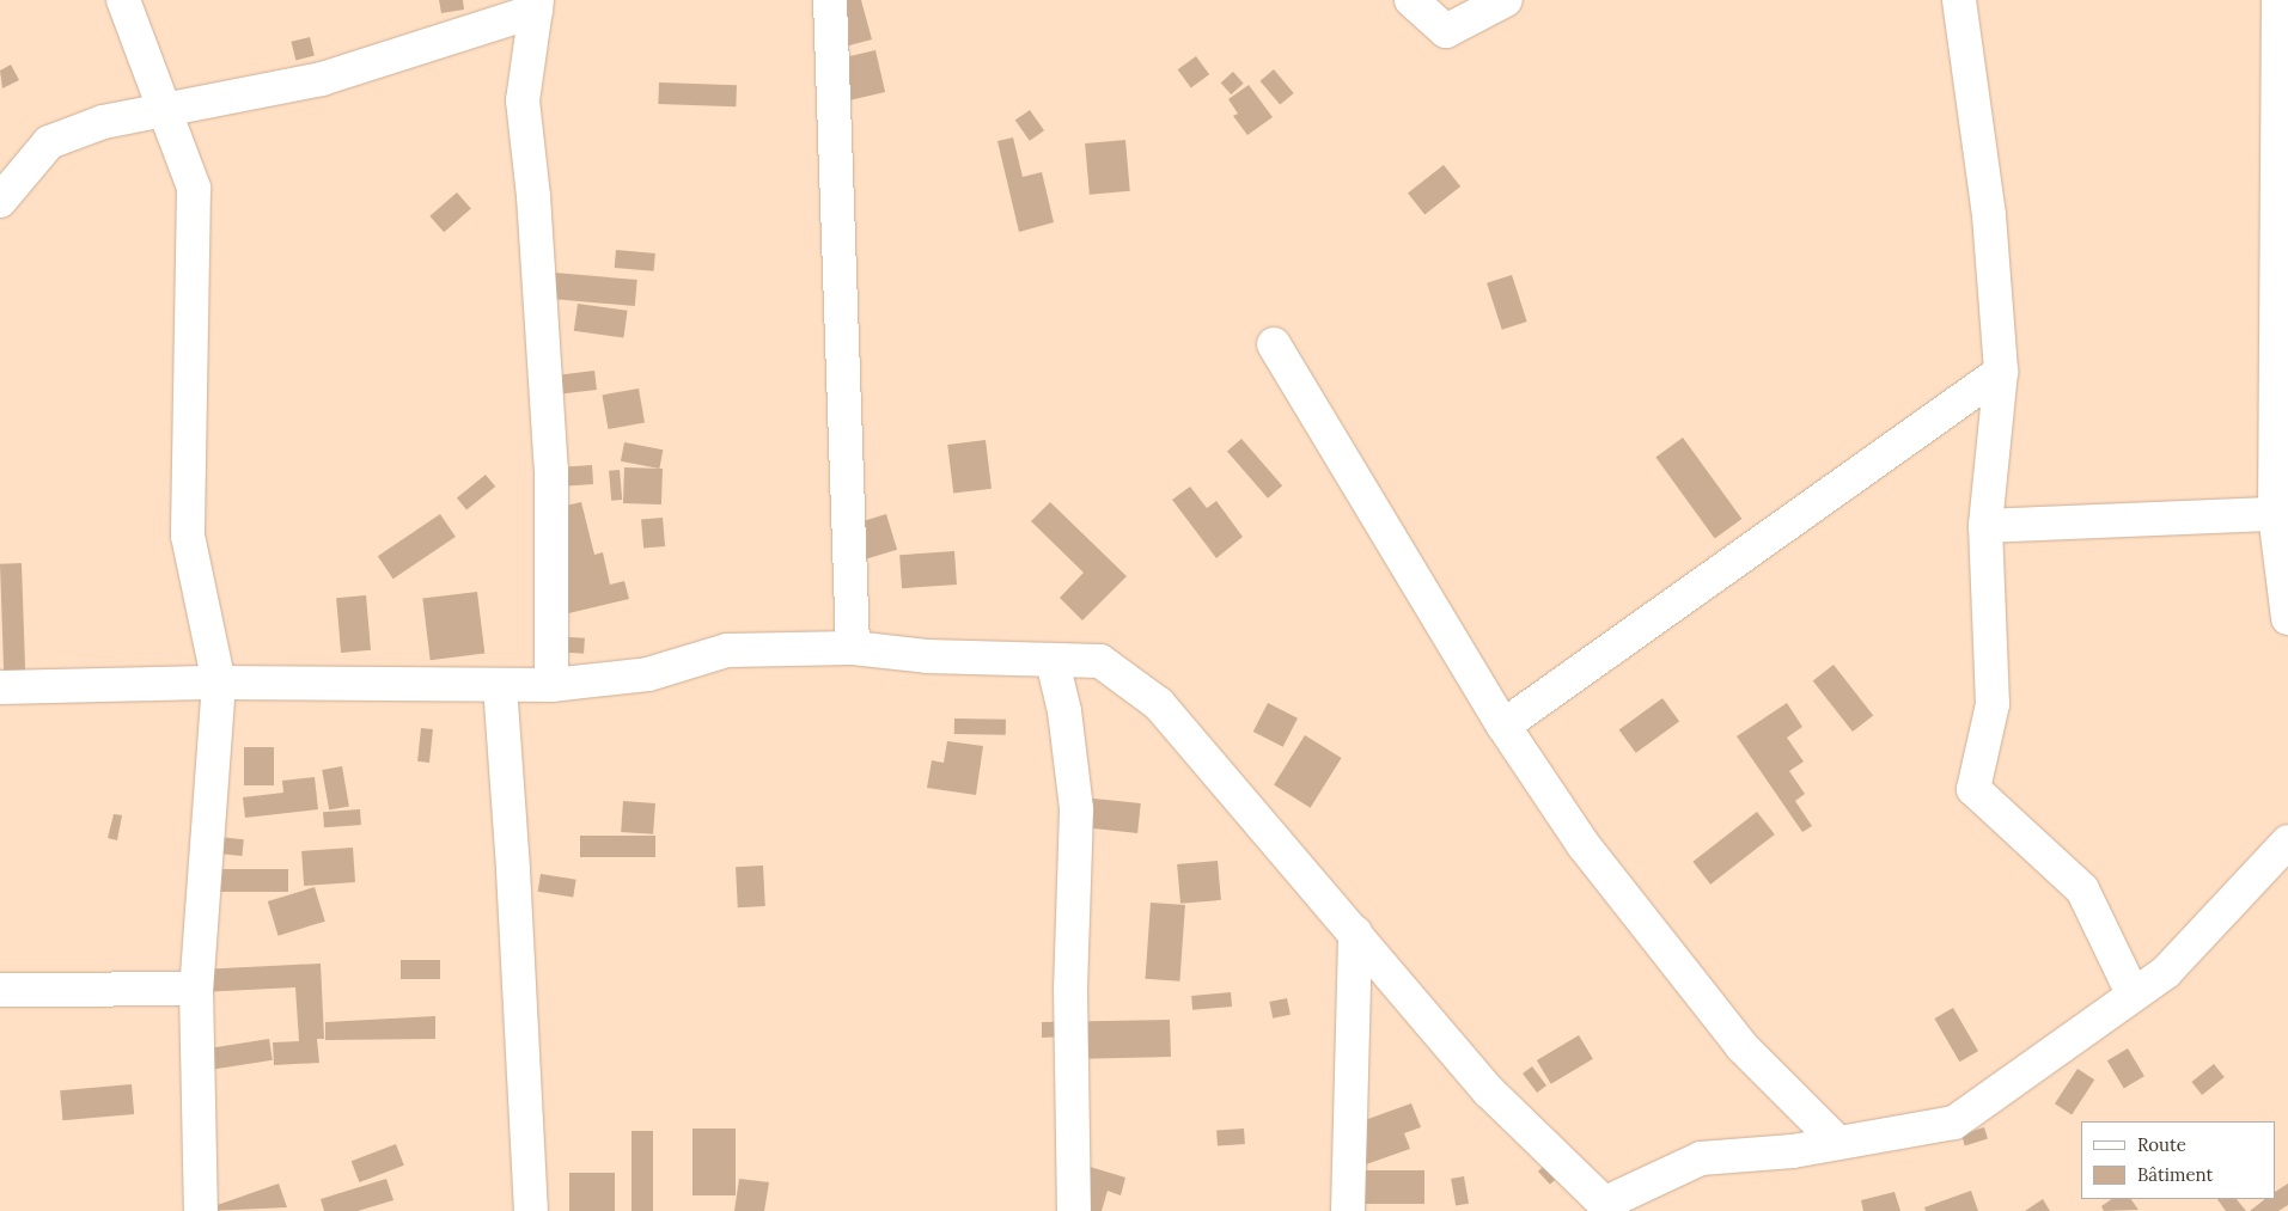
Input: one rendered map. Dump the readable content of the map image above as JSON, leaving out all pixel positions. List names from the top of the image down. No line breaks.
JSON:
{"legend":["Route","Bâtiment"]}
